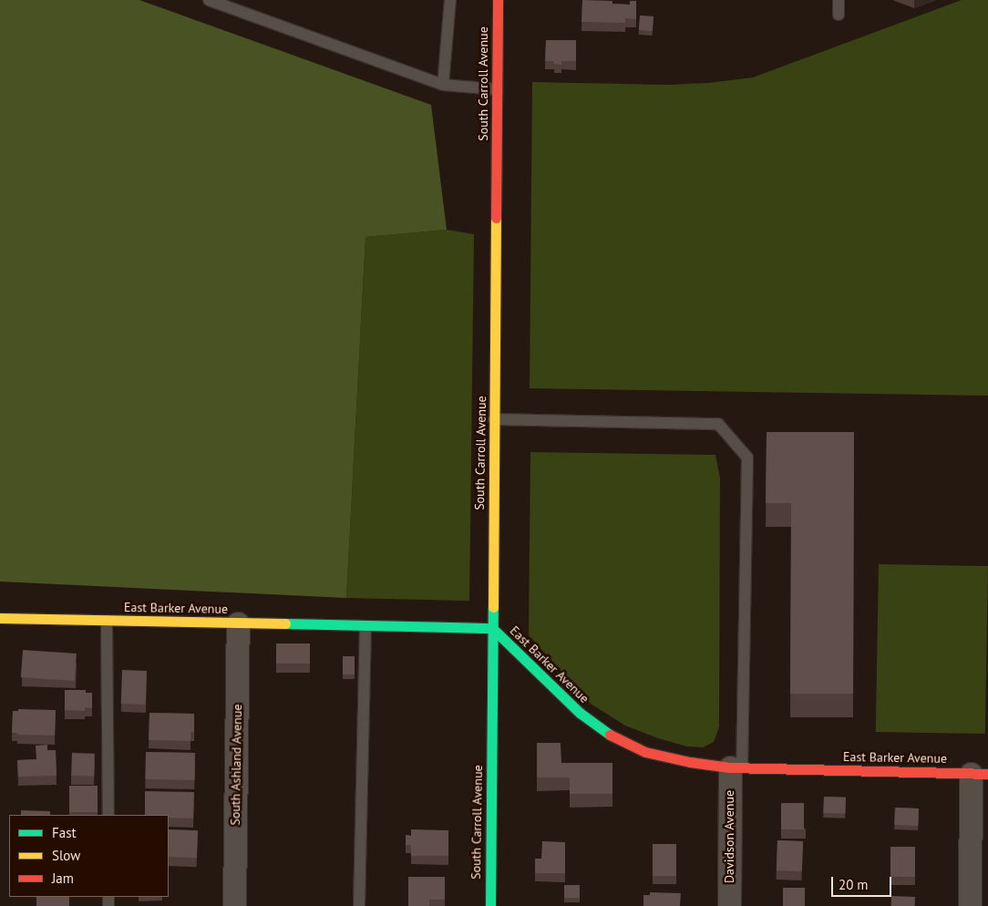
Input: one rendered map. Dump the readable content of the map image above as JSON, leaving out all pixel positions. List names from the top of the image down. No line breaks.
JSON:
{"streets":{"street":["South Carroll Avenue","East Barker Avenue","South Ashland Avenue","Davidson Avenue"]},"crossings":[["South Carroll Avenue","East Barker Avenue"],["East Barker Avenue","South Ashland Avenue"],["East Barker Avenue","Davidson Avenue"]],"legend":["Fast","Slow","Jam"],"scale_bar":"20 m"}
